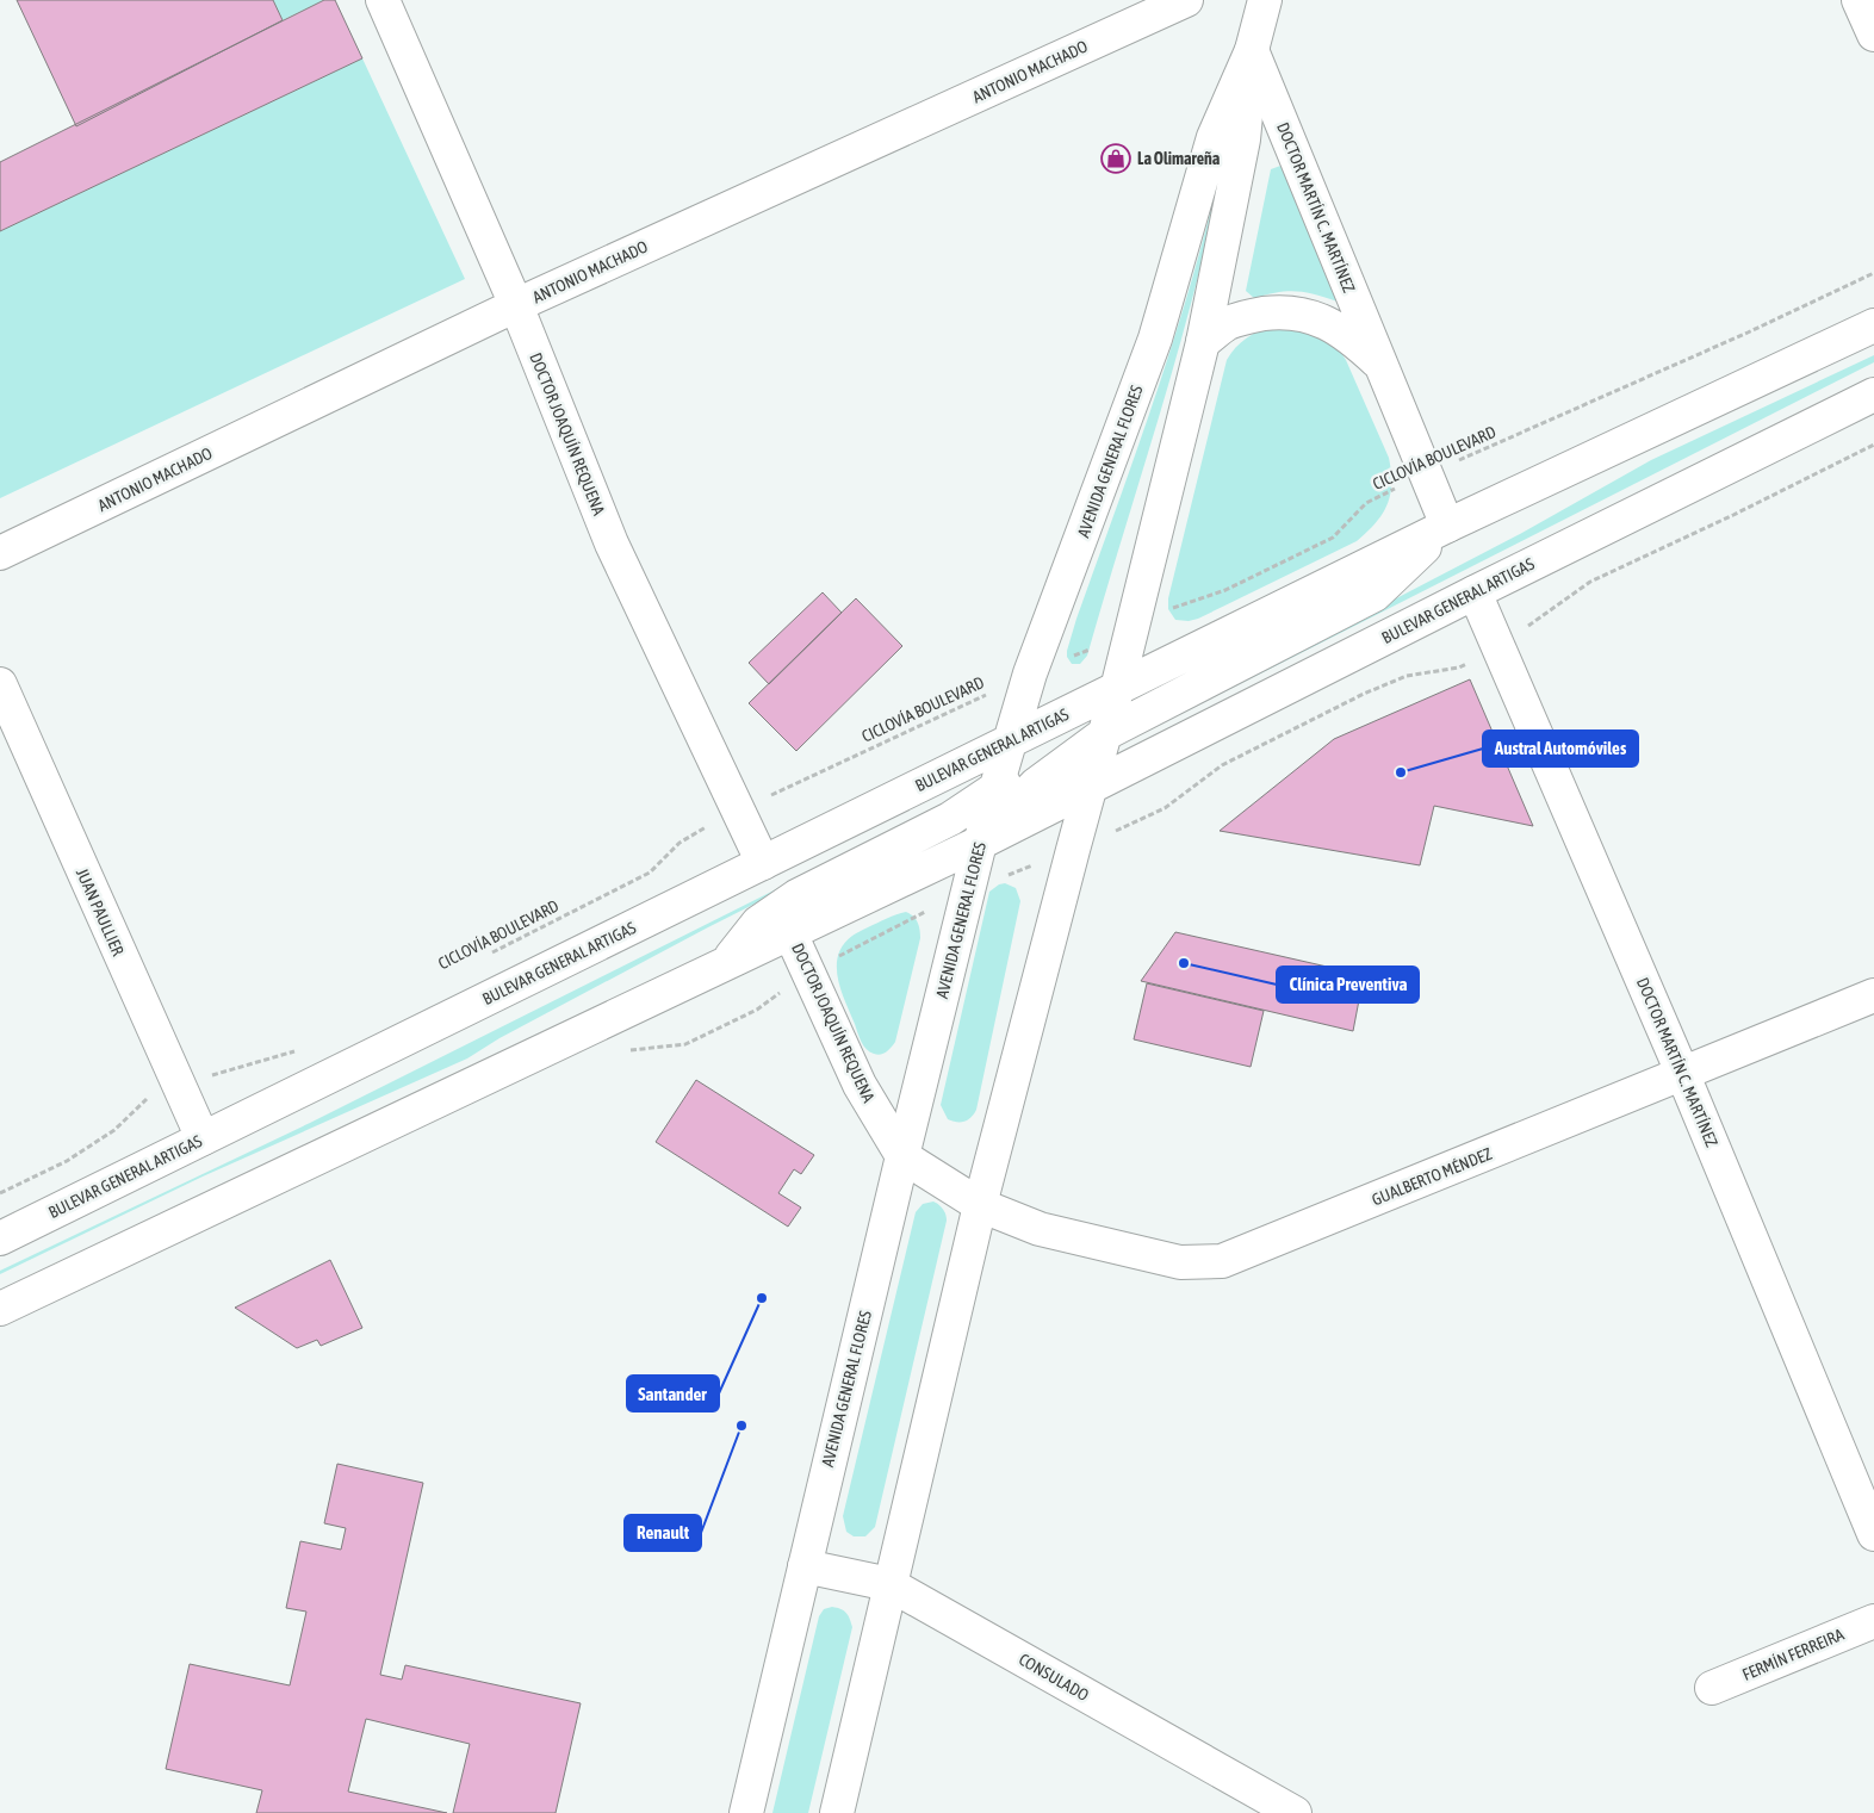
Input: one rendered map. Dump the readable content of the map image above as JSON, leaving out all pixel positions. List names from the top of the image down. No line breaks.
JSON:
{"streets":{"main road":["ANTONIO MACHADO","DOCTOR MARTÍN C. MARTÍNEZ","DOCTOR JOAQUÍN REQUENA","AVENIDA GENERAL FLORES","BULEVAR GENERAL ARTIGAS","JUAN PAULLIER","GUALBERTO MÉNDEZ","FERMÍN FERREIRA","CONSULADO"],"path":["CICLOVÍA BOULEVARD"]},"crossings":[["ANTONIO MACHADO","DOCTOR JOAQUÍN REQUENA"],["DOCTOR MARTÍN C. MARTÍNEZ","CICLOVÍA BOULEVARD"],["DOCTOR MARTÍN C. MARTÍNEZ","AVENIDA GENERAL FLORES"],["DOCTOR MARTÍN C. MARTÍNEZ","BULEVAR GENERAL ARTIGAS"],["DOCTOR MARTÍN C. MARTÍNEZ","GUALBERTO MÉNDEZ"],["DOCTOR JOAQUÍN REQUENA","CICLOVÍA BOULEVARD"],["DOCTOR JOAQUÍN REQUENA","AVENIDA GENERAL FLORES"],["DOCTOR JOAQUÍN REQUENA","BULEVAR GENERAL ARTIGAS"],["DOCTOR JOAQUÍN REQUENA","GUALBERTO MÉNDEZ"],["CICLOVÍA BOULEVARD","AVENIDA GENERAL FLORES"],["AVENIDA GENERAL FLORES","BULEVAR GENERAL ARTIGAS"],["AVENIDA GENERAL FLORES","GUALBERTO MÉNDEZ"],["AVENIDA GENERAL FLORES","CONSULADO"],["BULEVAR GENERAL ARTIGAS","JUAN PAULLIER"]],"places":{"shop":["La Olimareña"],"other":["Austral Automóviles","Clínica Preventiva","Santander","Renault"]}}
